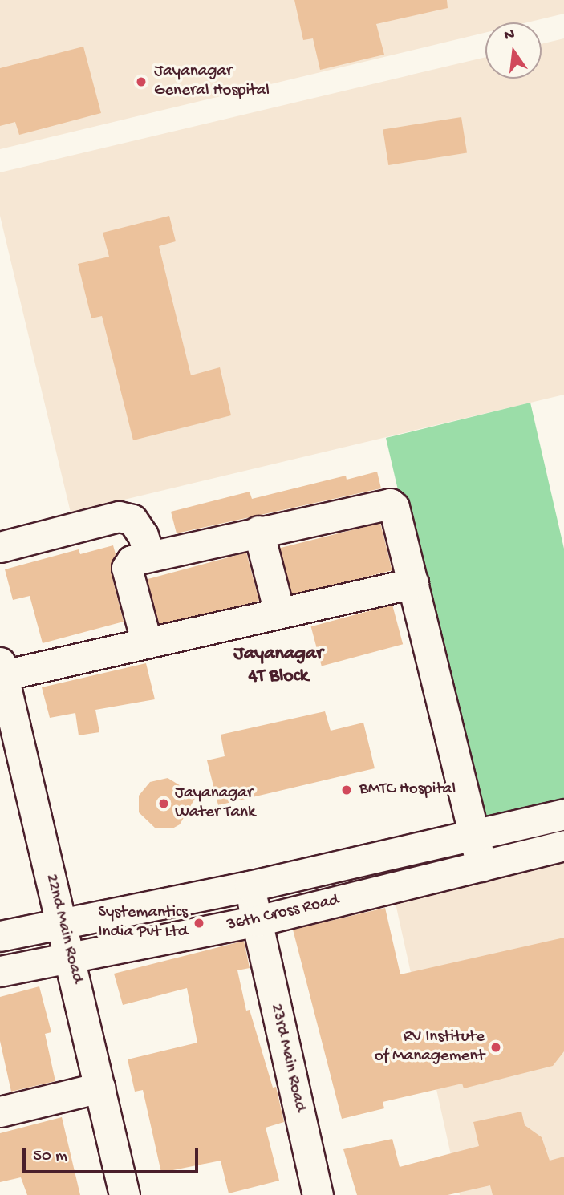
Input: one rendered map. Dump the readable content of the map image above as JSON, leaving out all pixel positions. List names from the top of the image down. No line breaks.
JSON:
{"streets":{"street":["36th Cross Road","22nd Main Road","23rd Main Road"]},"crossings":[["36th Cross Road","22nd Main Road"],["36th Cross Road","23rd Main Road"]],"districts":["Jayanagar 4T Block"],"places":["Jayanagar General Hospital","BMTC Hospital","Jayanagar Water Tank","Systemantics India Pvt Ltd","RV Institute of Management"],"scale_bar":"50 m","north":"top"}
